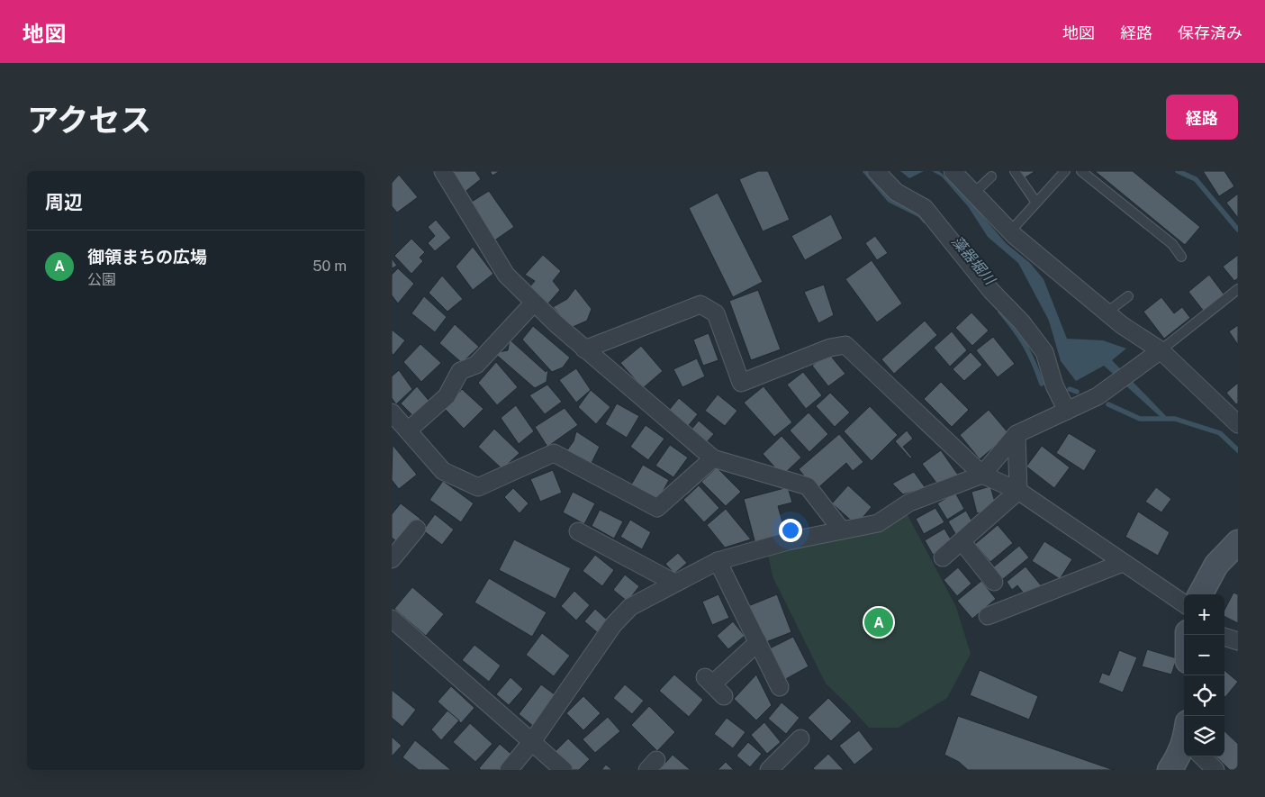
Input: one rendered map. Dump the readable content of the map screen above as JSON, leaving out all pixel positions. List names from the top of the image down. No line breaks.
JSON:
{"water":["藻器堀川"],"page":{"header":"地図","nav":["地図","経路","保存済み"],"title":"アクセス","buttons":"経路","heading":"周辺","list":[{"mark":"A","name":"御領まちの広場","note":"公園","value":"50 m"}],"map_buttons":["+","−"],"pins":"A"}}
